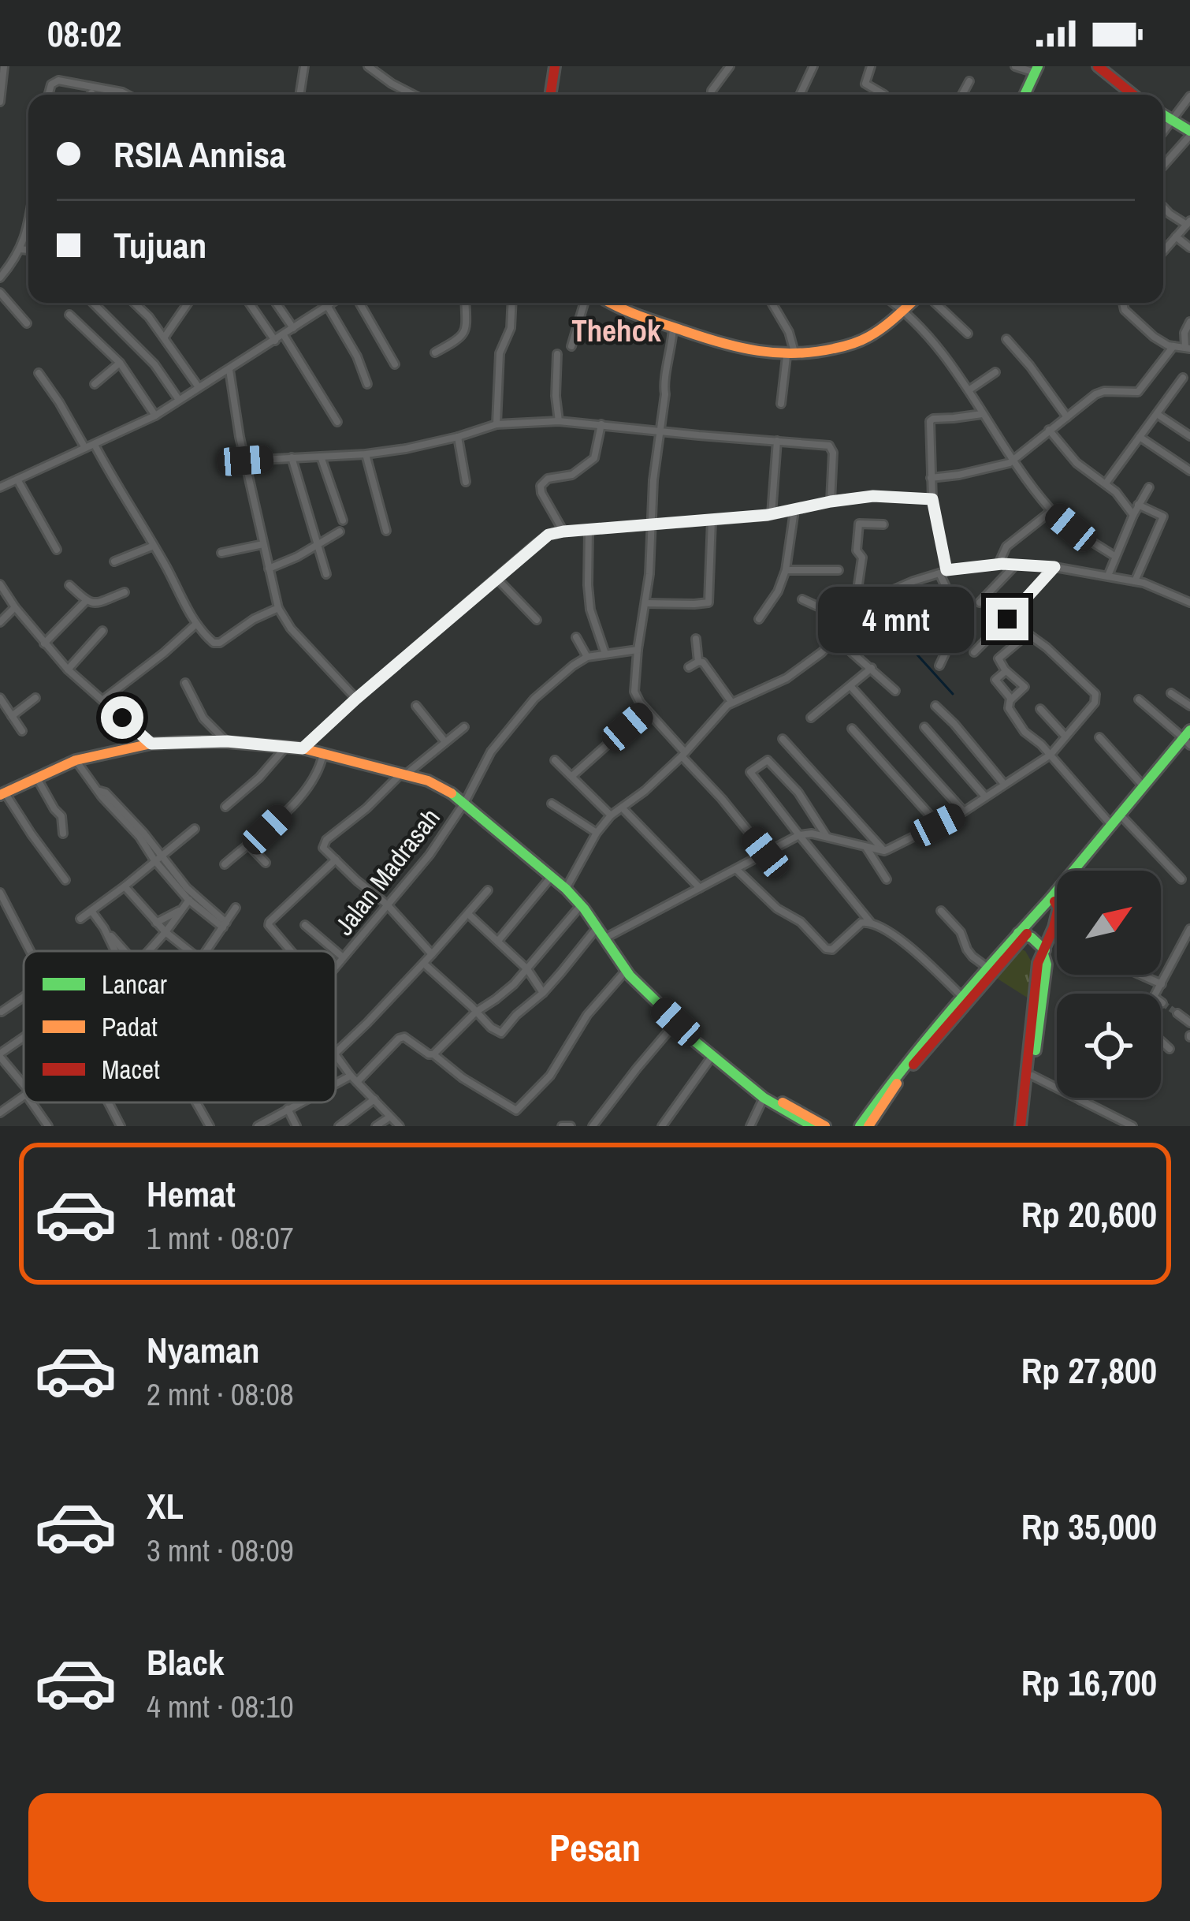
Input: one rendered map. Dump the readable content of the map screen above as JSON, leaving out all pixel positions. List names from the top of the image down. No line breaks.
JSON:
{"streets":{"street":["Jalan Madrasah"]},"districts":["Thehok"],"legend":["Lancar","Padat","Macet"],"north":"top right","page":{"status":"08:02","banner":["RSIA Annisa","Tujuan"],"bubble":"4 mnt","list":[{"name":"Hemat","note":"1 mnt · 08:07","value":"Rp 20,600"},{"name":"Nyaman","note":"2 mnt · 08:08","value":"Rp 27,800"},{"name":"XL","note":"3 mnt · 08:09","value":"Rp 35,000"},{"name":"Black","note":"4 mnt · 08:10","value":"Rp 16,700"}],"buttons":"Pesan"}}
